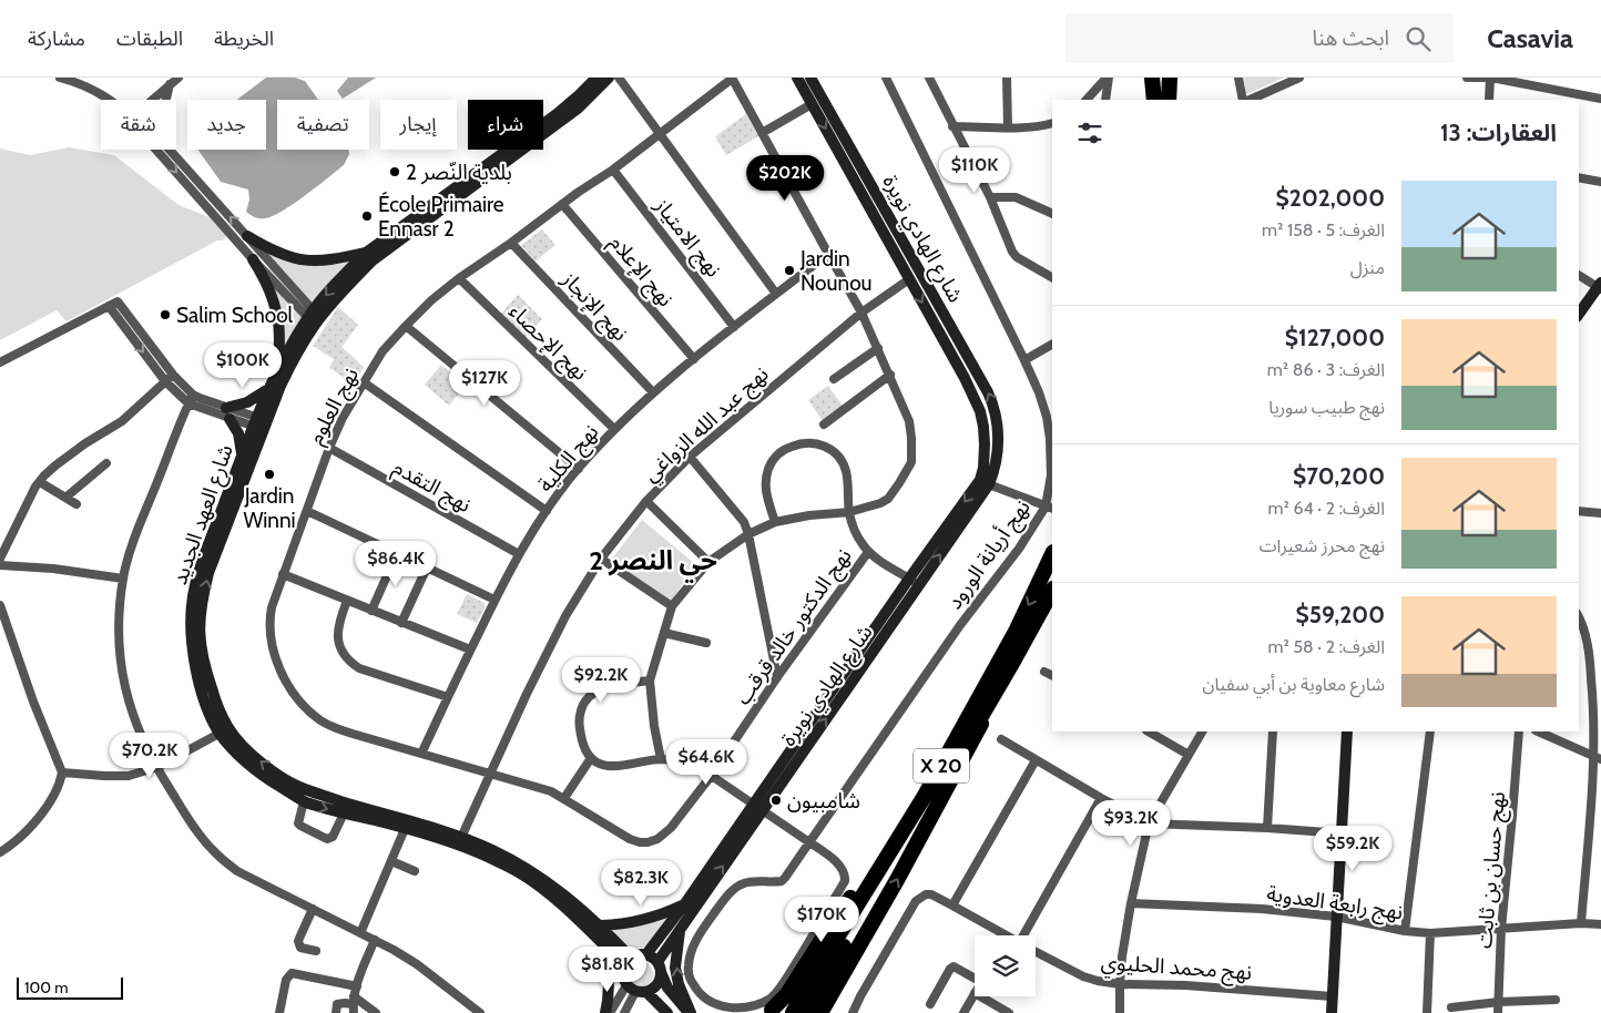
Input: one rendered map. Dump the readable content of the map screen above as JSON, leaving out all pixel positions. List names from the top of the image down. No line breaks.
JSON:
{"streets":{"highway":["X 20"],"main road":["شارع الهادي نويرة","شارع العهد الجديد"],"street":["نهج الامتياز","نهج الإعلام","نهج الإنجاز","نهج الإحصاء","نهج العلوم","نهج عبد الله الزواغي","نهج الكلية","نهج التقدم","نهج أريانة الورود","نهج الدكتور خالد قرقب","نهج حسان بن ثابت","نهج رابعة العدوية","نهج محمد الحليوي"]},"crossings":[["نهج الامتياز","نهج العلوم"],["نهج الامتياز","نهج الكلية"],["شارع الهادي نويرة","نهج عبد الله الزواغي"],["شارع الهادي نويرة","شارع العهد الجديد"],["شارع الهادي نويرة","نهج أريانة الورود"],["نهج الإعلام","نهج العلوم"],["نهج الإعلام","نهج الكلية"],["نهج الإنجاز","نهج العلوم"],["نهج الإنجاز","نهج الكلية"],["نهج الإحصاء","نهج العلوم"],["نهج الإحصاء","نهج الكلية"],["نهج العلوم","نهج عبد الله الزواغي"],["نهج العلوم","نهج الكلية"],["نهج العلوم","نهج التقدم"],["نهج العلوم","نهج الدكتور خالد قرقب"],["نهج عبد الله الزواغي","شارع العهد الجديد"],["نهج عبد الله الزواغي","نهج الدكتور خالد قرقب"],["نهج الكلية","نهج التقدم"],["نهج أريانة الورود","نهج الدكتور خالد قرقب"],["نهج حسان بن ثابت","نهج رابعة العدوية"]],"districts":["حي النصر 2"],"places":["بلدية النّصر 2","École Primaire Ennasr 2","Jardin Nounou","Salim School","Jardin Winni","شامبيون"],"scale_bar":"100 m","page":{"header":"Casavia","search":"ابحث هنا","nav":["الخريطة","الطبقات","مشاركة"],"chip":["شراء","إيجار","تصفية","جديد","شقة"],"heading":"العقارات: 13","price":["$110K","$202K","$100K","$127K","$86.4K","$92.2K","$70.2K","$64.6K","$93.2K","$59.2K","$82.3K","$170K","$81.8K"],"list":[{"name":"$202,000","note":"الغرف: 5 · 158 m² · منزل"},{"name":"$127,000","note":"الغرف: 3 · 86 m² · نهج طبيب سوريا"},{"name":"$70,200","note":"الغرف: 2 · 64 m² · نهج محرز شعيرات"},{"name":"$59,200","note":"الغرف: 2 · 58 m² · شارع معاوية بن أبي سفيان"}],"scale":"100 m"}}
